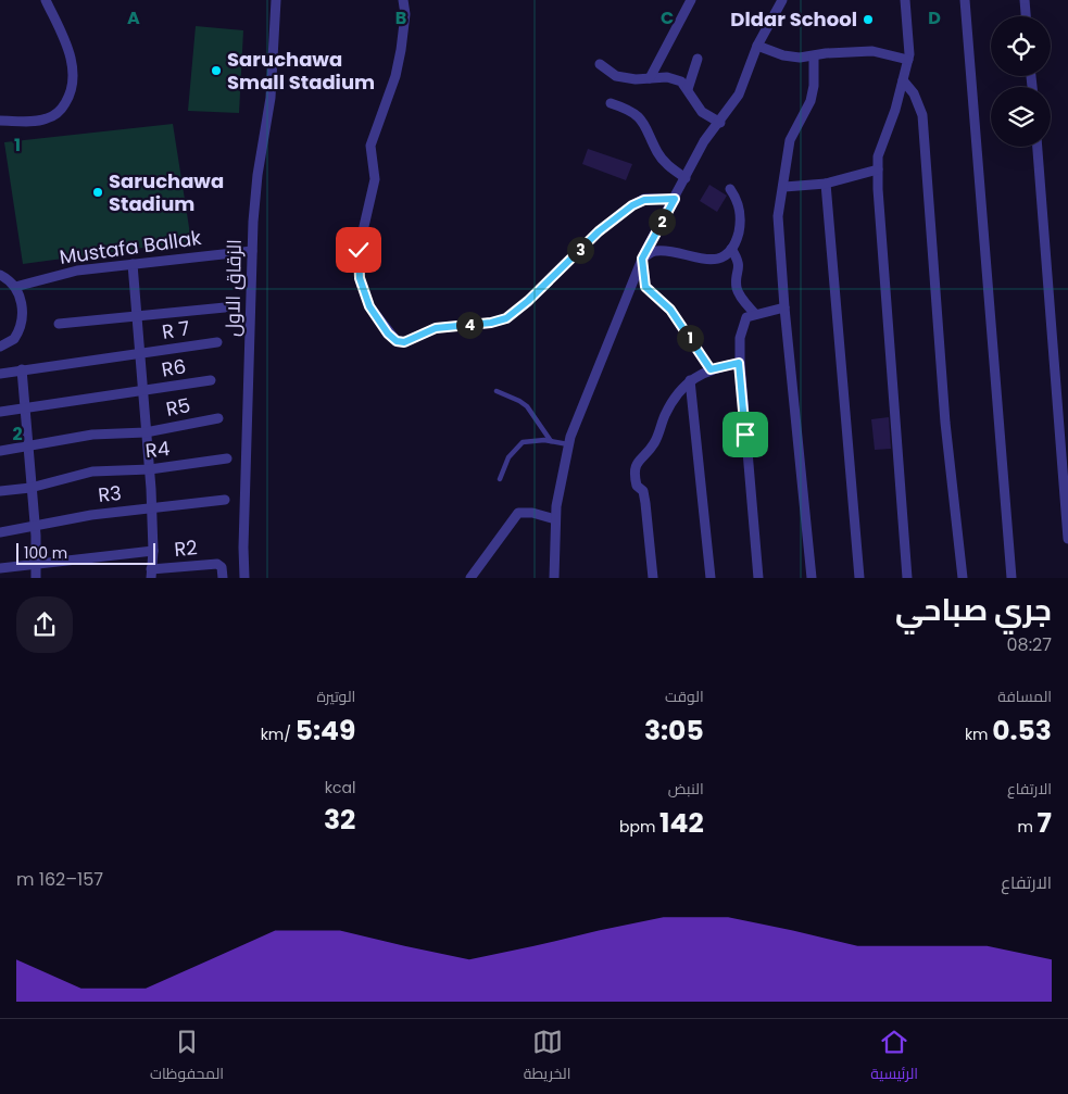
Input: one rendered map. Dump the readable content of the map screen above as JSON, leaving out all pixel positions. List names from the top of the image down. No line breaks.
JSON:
{"streets":{"street":["Mustafa Ballak","الزقاق الاول","R 7","R6","R5","R4","R3","R2"]},"crossings":[["Mustafa Ballak","الزقاق الاول"]],"places":["Dldar School","Saruchawa Small Stadium","Saruchawa Stadium"],"scale_bar":"100 m","page":{"pins":["2","3","4","1"],"scale":"100 m","heading":["جري صباحي","08:27"],"stats":[["المسافة","0.53 km"],["الوقت","3:05"],["الوتيرة","5:49 /km"],["الارتفاع","7 m"],["النبض","142 bpm"],["kcal","32"]],"chart":["الارتفاع","157–162 m"],"tabs":["الرئيسية","الخريطة","المحفوظات"]},"grid":{"columns":["A","B","C","D"],"rows":["1","2"]}}
